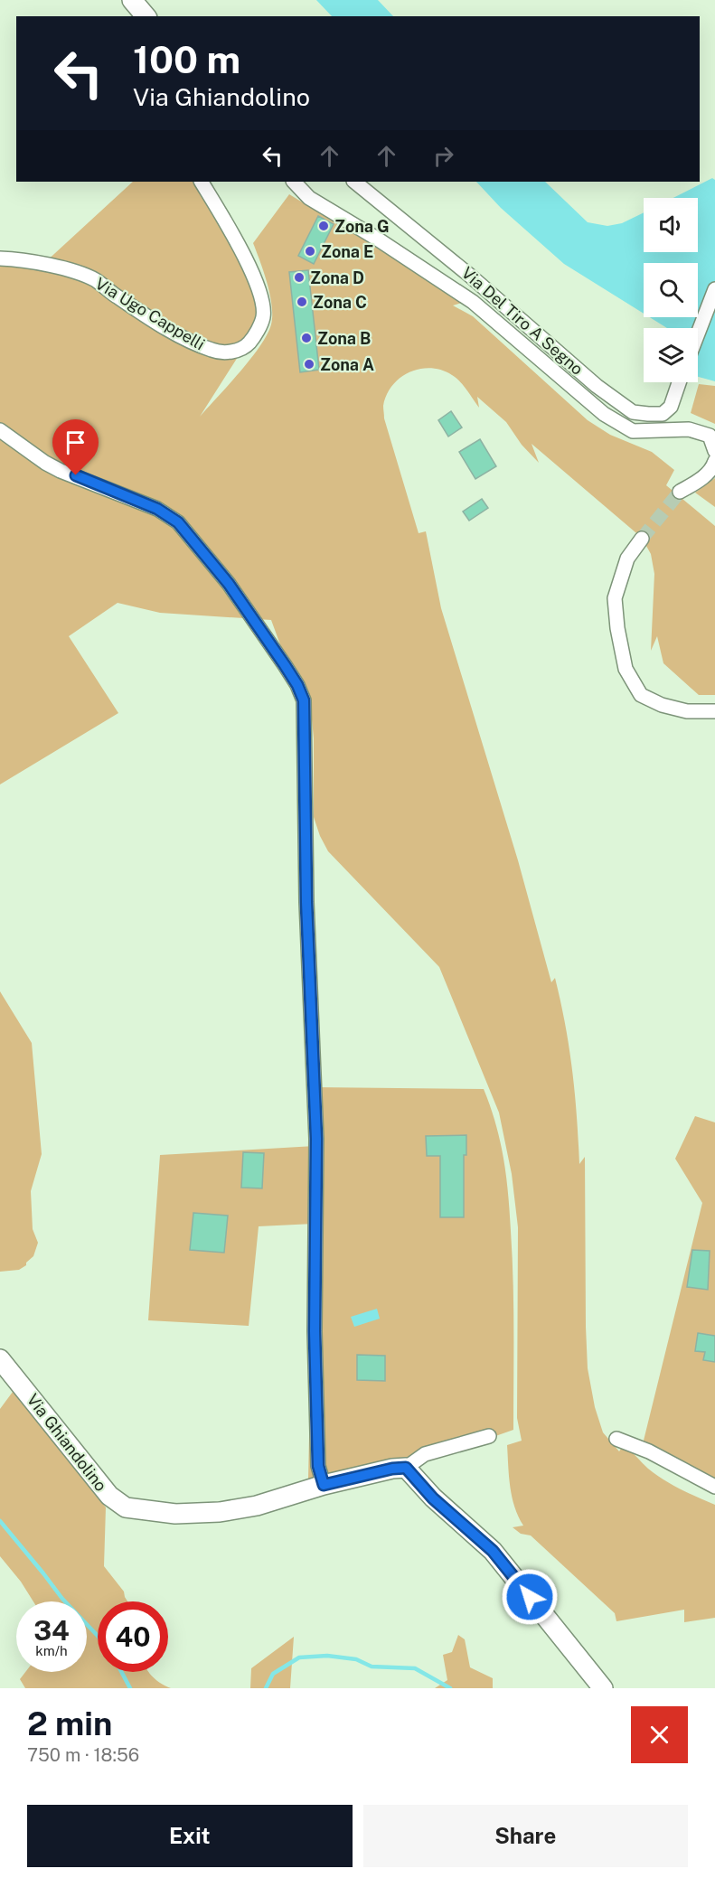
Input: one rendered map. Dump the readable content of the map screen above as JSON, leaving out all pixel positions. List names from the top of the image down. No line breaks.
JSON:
{"streets":{"street":["Via Ugo Cappelli","Via Del Tiro A Segno","Via Ghiandolino"]},"places":["Zona G","Zona E","Zona D","Zona C","Zona B","Zona A"],"page":{"turn":["100 m","Via Ghiandolino"],"speed":"34 km/h","limit":"40","heading":["2 min","750 m · 18:56"],"buttons":["Exit","Share"]}}
